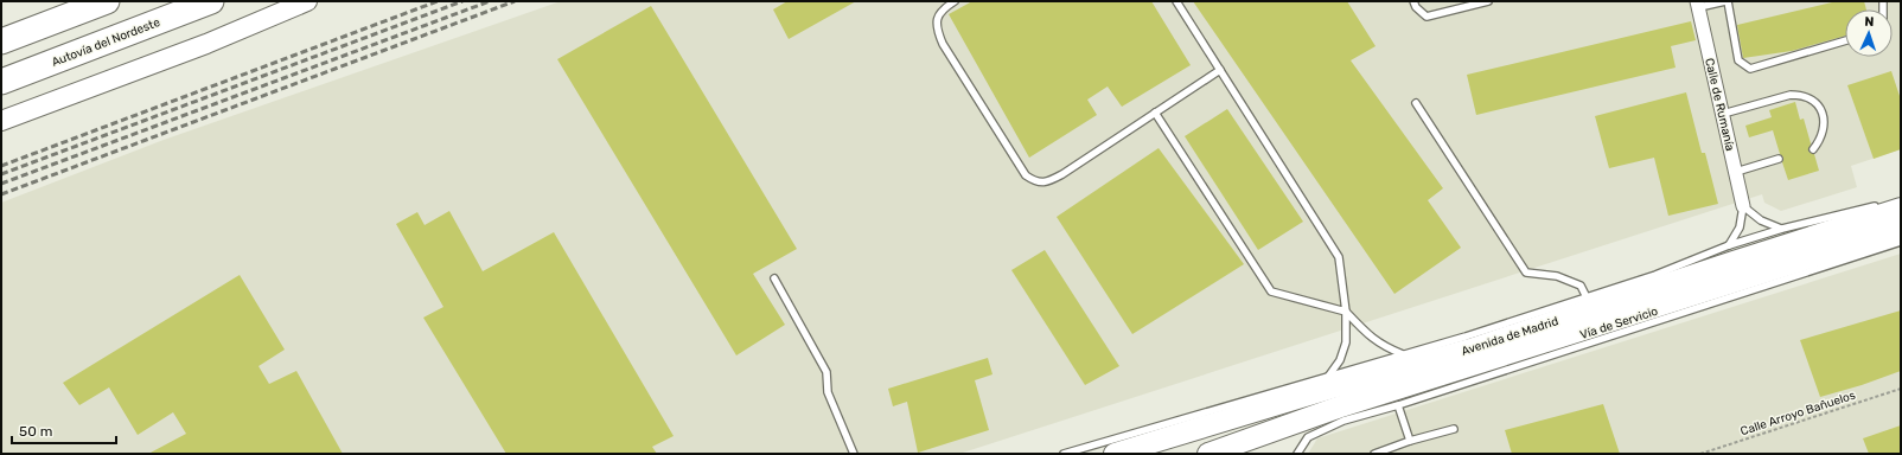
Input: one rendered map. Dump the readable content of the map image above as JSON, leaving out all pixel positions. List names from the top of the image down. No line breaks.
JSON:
{"streets":{"highway":["Autovía del Nordeste"],"main road":["Avenida de Madrid"],"street":["Calle de Rumanía"],"lane":["Vía de Servicio"],"path":["Calle Arroyo Bañuelos"]},"scale_bar":"50 m","north":"top"}
